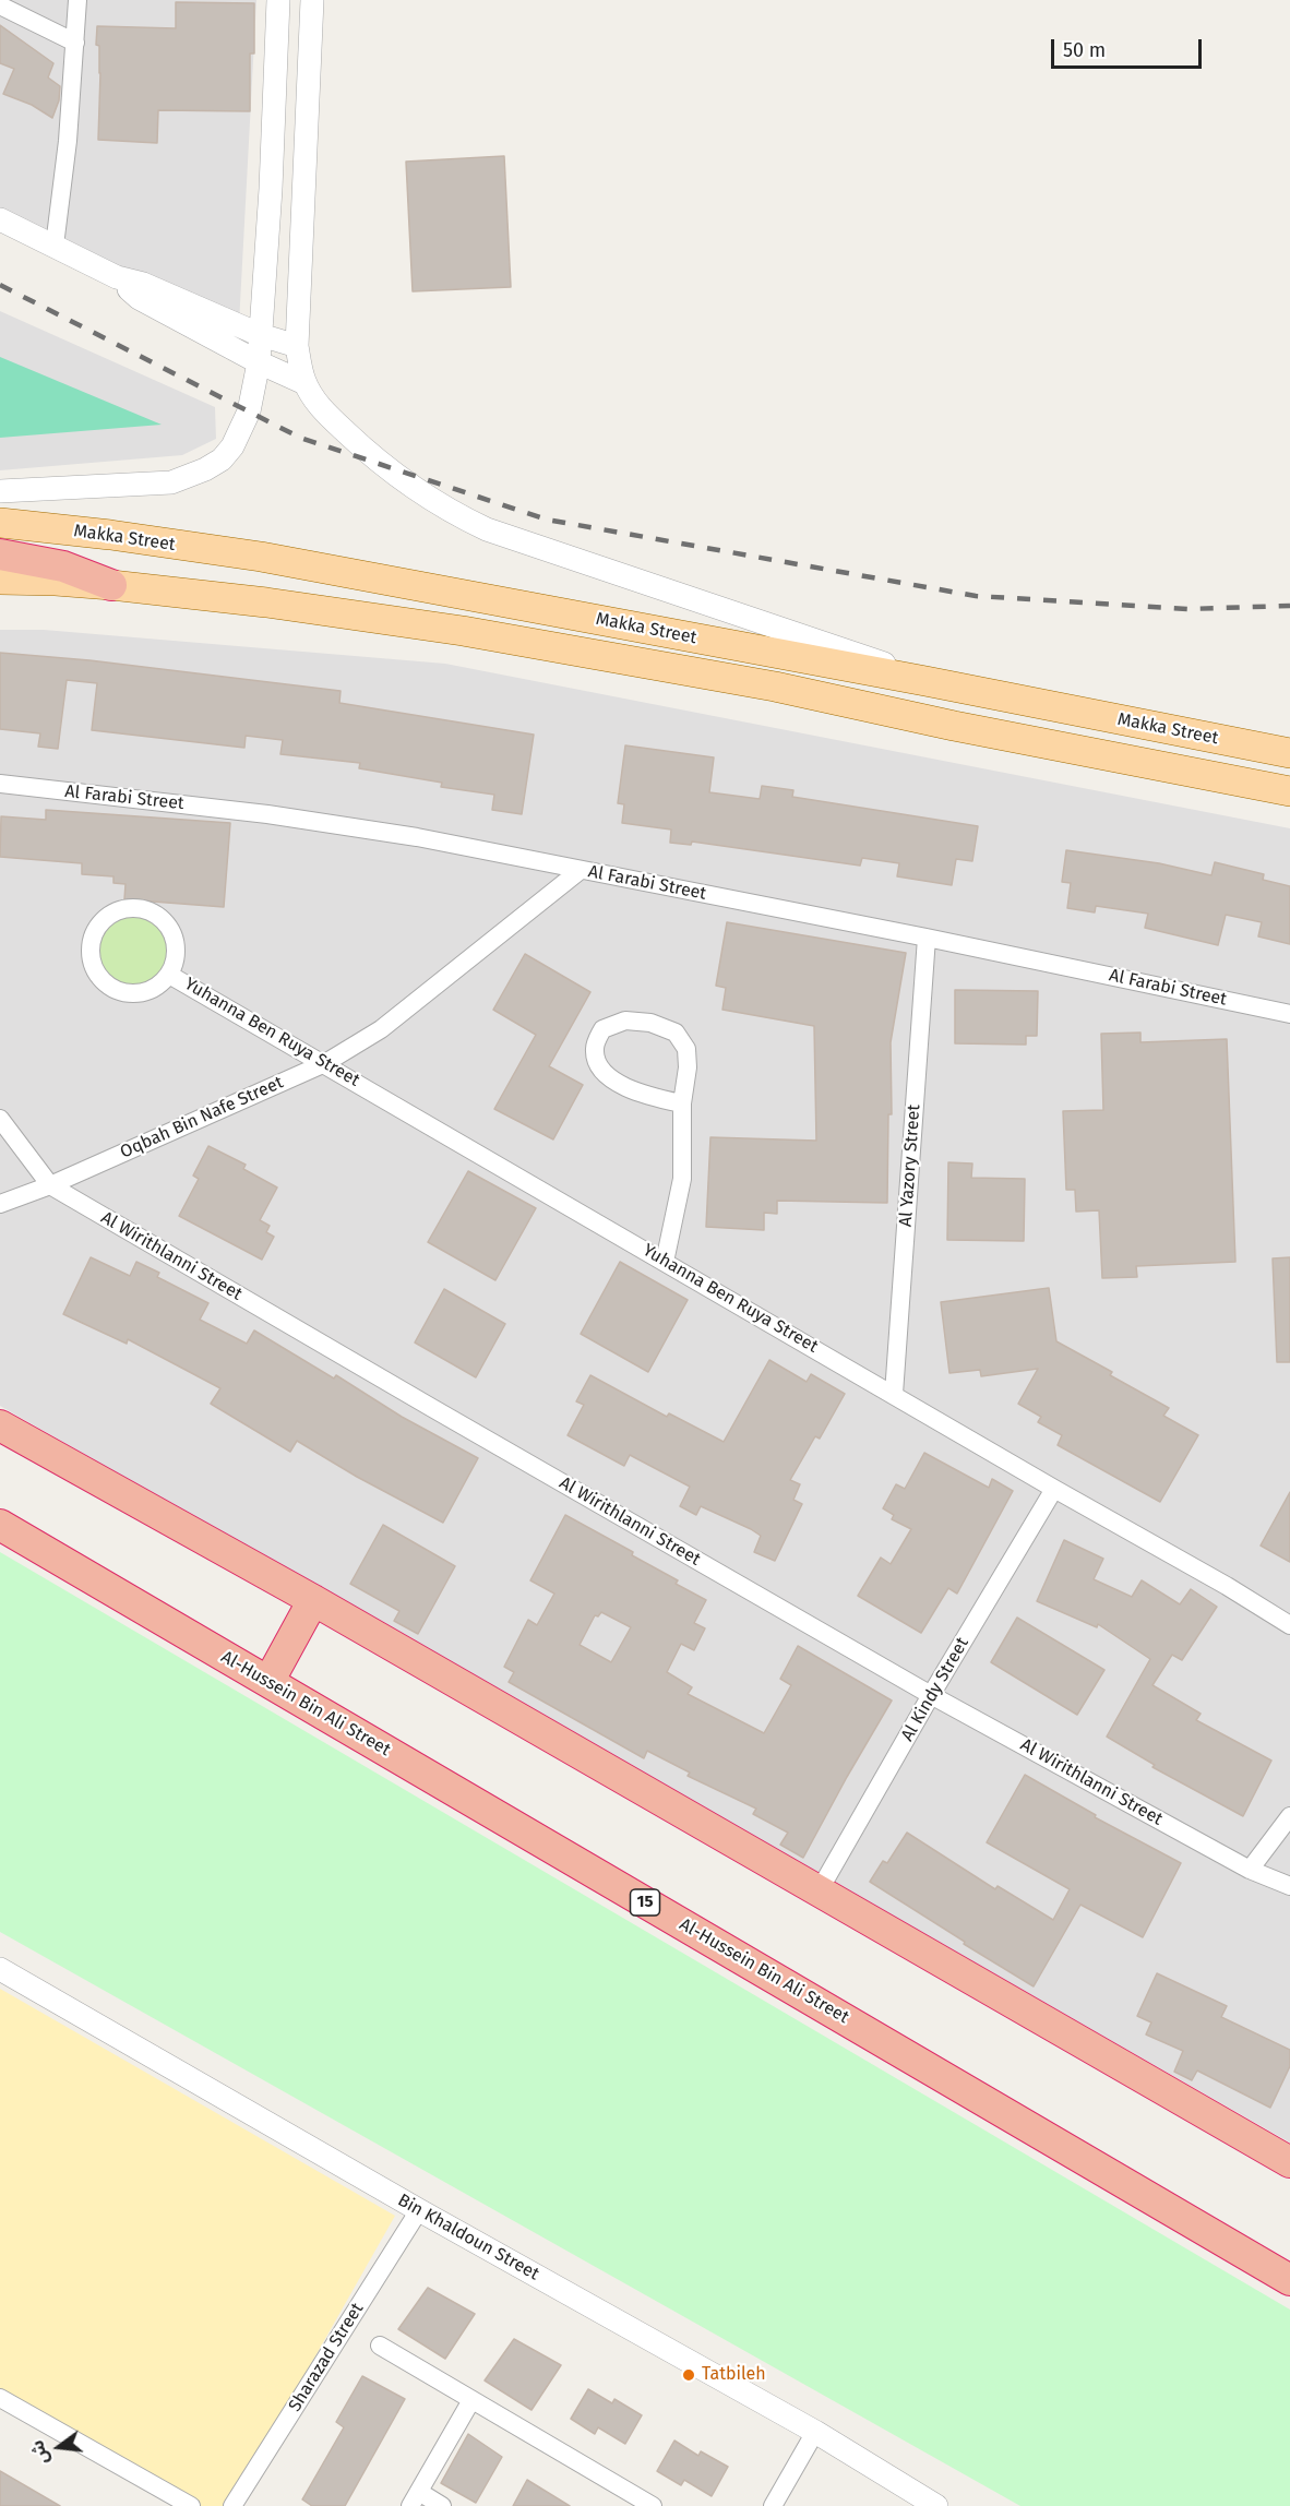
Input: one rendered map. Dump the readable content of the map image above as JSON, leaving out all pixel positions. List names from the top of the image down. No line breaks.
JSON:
{"streets":{"highway":["Al-Hussein Bin Ali Street","15"],"main road":["Makka Street"],"street":["Al Farabi Street","Yuhanna Ben Ruya Street","Oqbah Bin Nafe Street","Al Yazory Street","Al Wirithlanni Street","Al Kindy Street","Bin Khaldoun Street","Sharazad Street"]},"crossings":[["Al Farabi Street","Oqbah Bin Nafe Street"],["Al Farabi Street","Al Yazory Street"],["Yuhanna Ben Ruya Street","Oqbah Bin Nafe Street"],["Yuhanna Ben Ruya Street","Al Yazory Street"],["Yuhanna Ben Ruya Street","Al Kindy Street"],["Oqbah Bin Nafe Street","Al Wirithlanni Street"],["Al Wirithlanni Street","Al Kindy Street"],["Bin Khaldoun Street","Sharazad Street"]],"places":["Tatbileh"],"scale_bar":"50 m","north":"left"}
